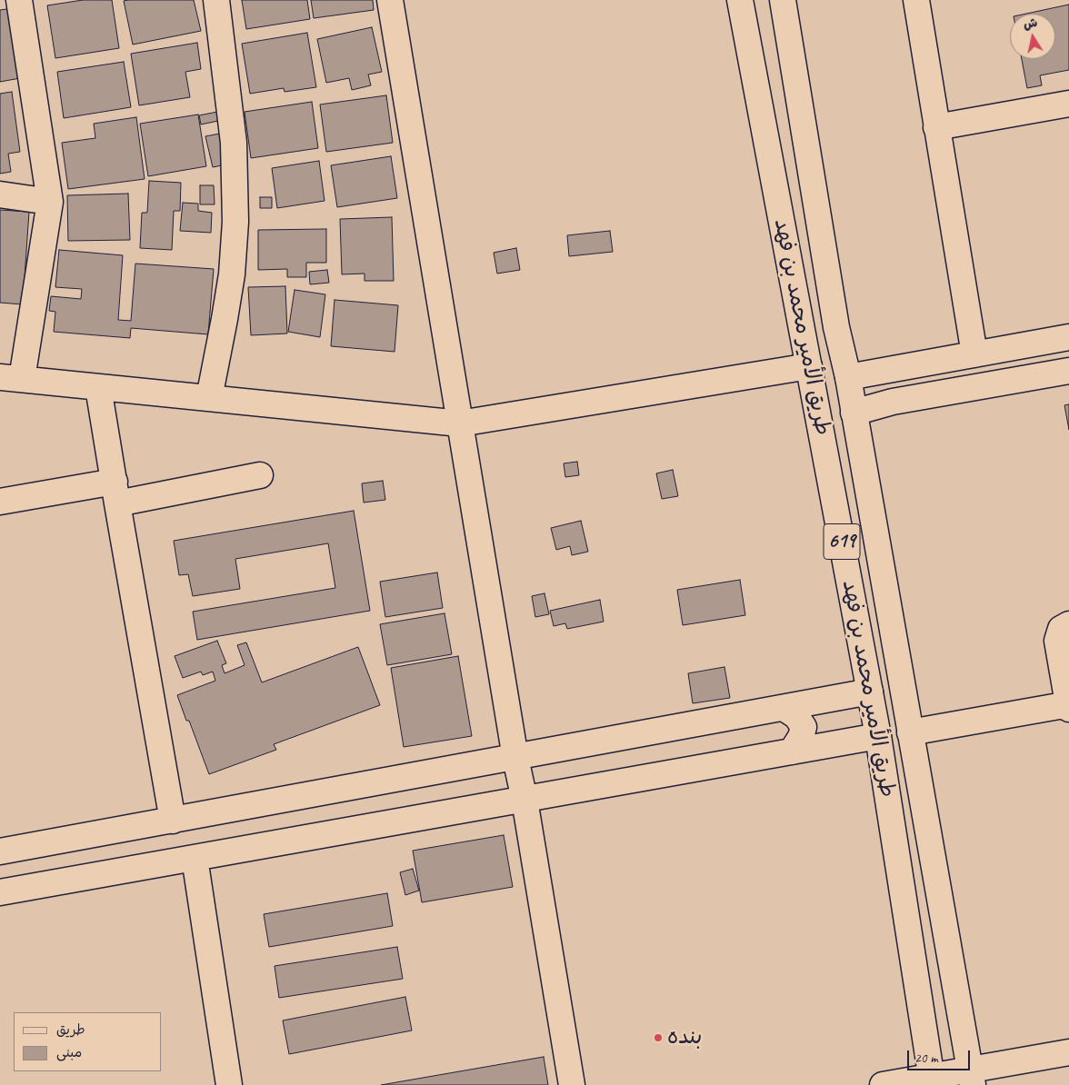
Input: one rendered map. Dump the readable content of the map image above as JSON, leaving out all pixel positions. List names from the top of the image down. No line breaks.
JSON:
{"streets":{"main road":["طريق الأمير محمد بن فهد","619"]},"places":["بنده"],"legend":["طريق","مبنى"],"scale_bar":"20 m","north":"top"}
